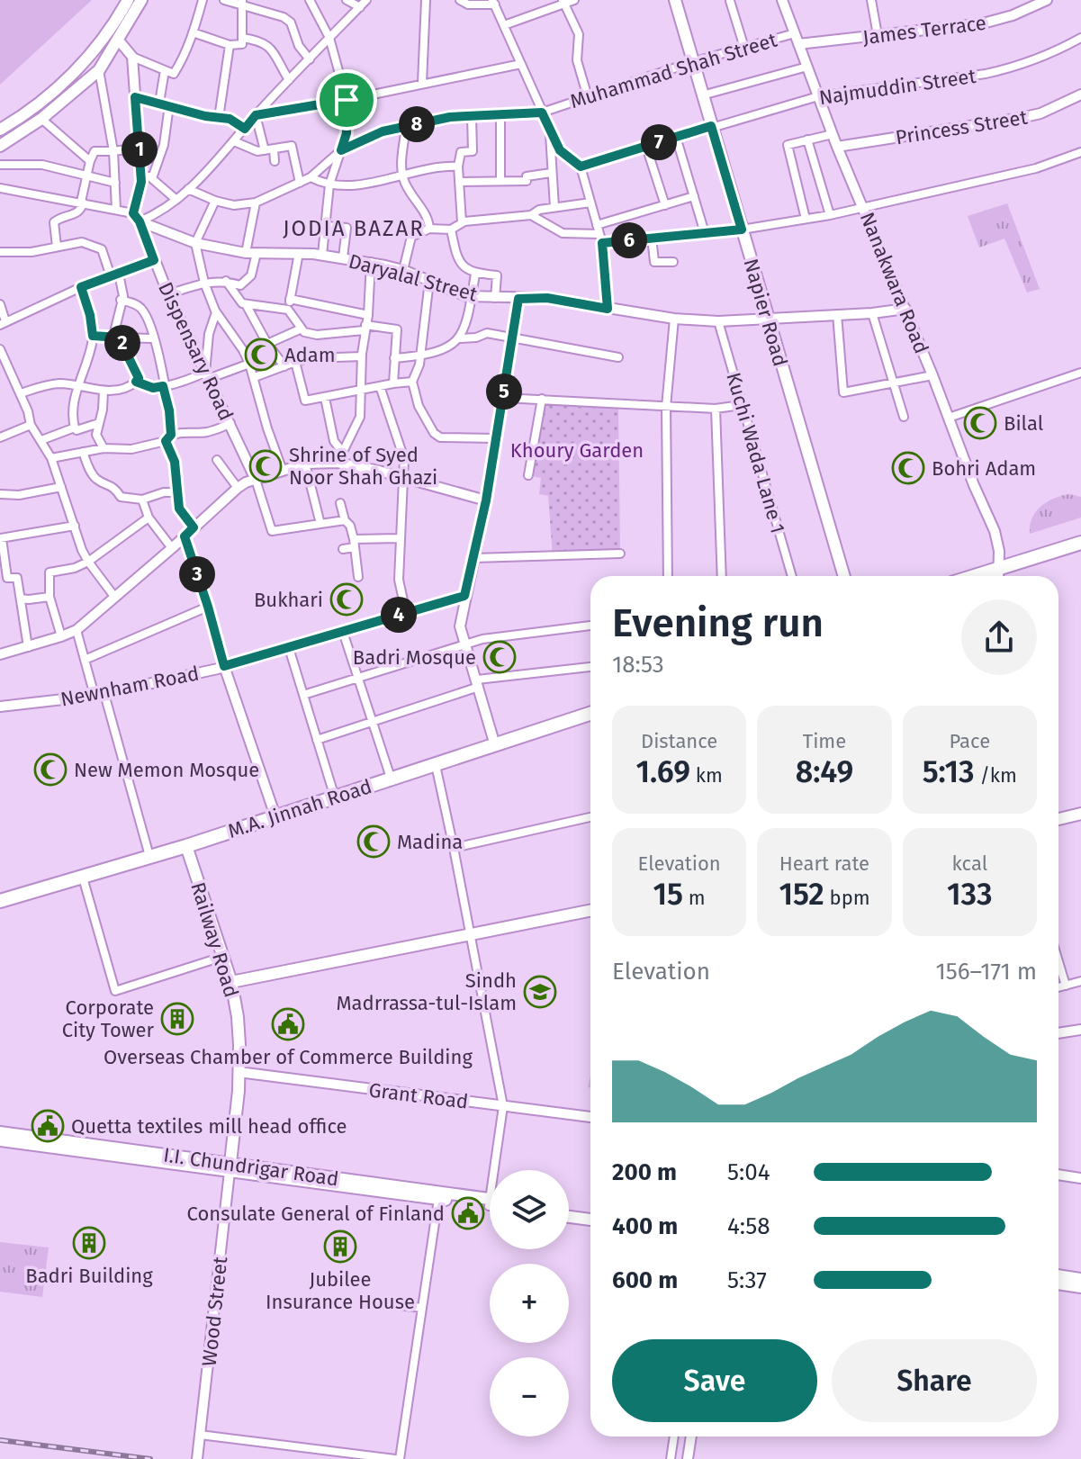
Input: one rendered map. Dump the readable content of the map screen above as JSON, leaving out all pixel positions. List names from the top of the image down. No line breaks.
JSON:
{"streets":{"highway":["M.A. Jinnah Road"],"main road":["Napier Road","Railway Road","I.I. Chundrigar Road"],"street":["James Terrace","Muhammad Shah Street","Najmuddin Street","Princess Street","Daryalal Street","Nanakwara Road","Dispensary Road","Kuchi Wada Lane 1","Newnham Road","Grant Road","Wood Street"]},"crossings":[["James Terrace","Nanakwara Road"],["Muhammad Shah Street","Nanakwara Road"],["Muhammad Shah Street","Napier Road"],["Najmuddin Street","Nanakwara Road"],["Najmuddin Street","Napier Road"],["Princess Street","Nanakwara Road"],["Daryalal Street","Nanakwara Road"],["Daryalal Street","Napier Road"],["Daryalal Street","Dispensary Road"],["Daryalal Street","Kuchi Wada Lane 1"],["M.A. Jinnah Road","Railway Road"],["Railway Road","Grant Road"],["Railway Road","I.I. Chundrigar Road"],["Railway Road","Wood Street"],["I.I. Chundrigar Road","Wood Street"]],"districts":["JODIA BAZAR"],"parks":["Khoury Garden"],"places":{"mosque":["Adam","Bilal","Shrine of Syed Noor Shah Ghazi","Bohri Adam","Bukhari","Badri Mosque","New Memon Mosque","Madina"],"school or university":["Sindh Madrrassa-tul-Islam"],"building":["Corporate City Tower","Badri Building","Jubilee Insurance House"],"public building":["Overseas Chamber of Commerce Building","Quetta textiles mill head office","Consulate General of Finland"]},"page":{"pins":["8","7","1","6","2","5","3","4"],"heading":["Evening run","18:53"],"stats":[["Distance","1.69 km"],["Time","8:49"],["Pace","5:13 /km"],["Elevation","15 m"],["Heart rate","152 bpm"],["kcal","133"]],"chart":["Elevation","156–171 m"],"list":[{"name":"200 m","note":"5:04"},{"name":"400 m","note":"4:58"},{"name":"600 m","note":"5:37"}],"map_buttons":["+","−"],"buttons":["Save","Share"]}}
